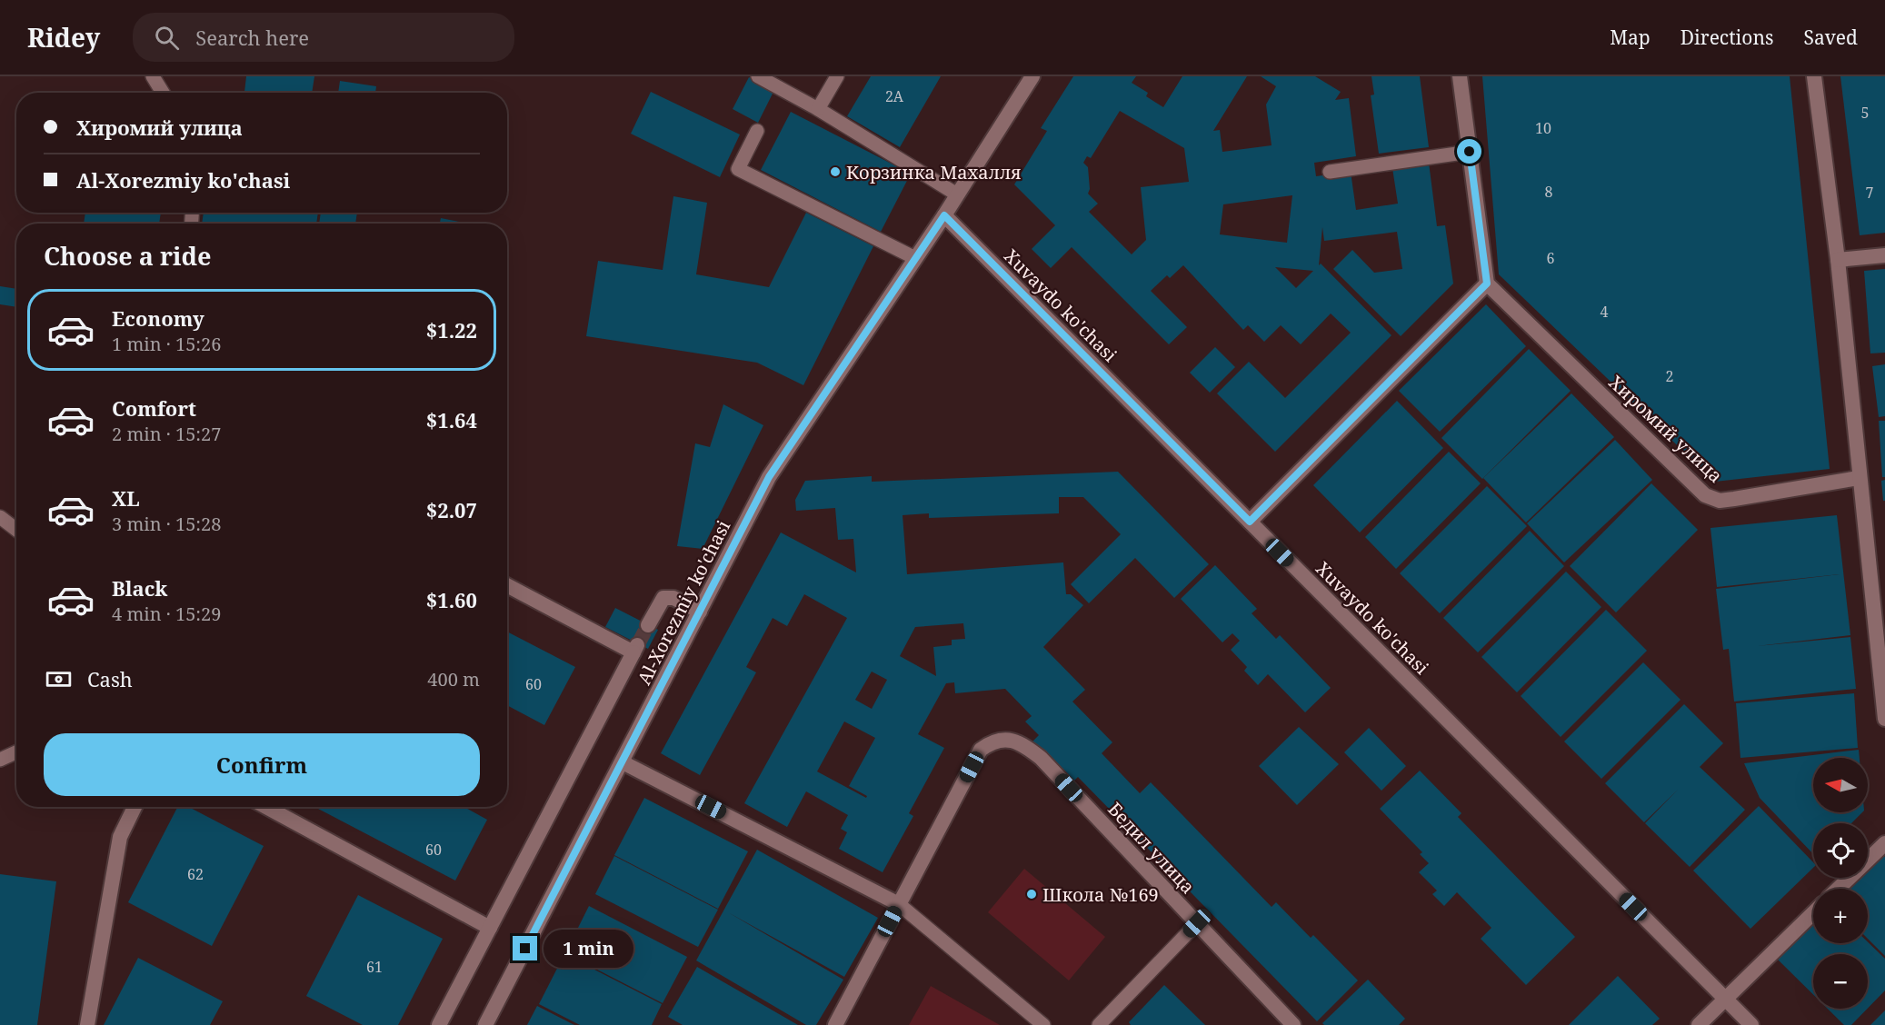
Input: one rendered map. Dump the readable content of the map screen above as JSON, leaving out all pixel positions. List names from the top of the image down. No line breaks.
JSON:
{"streets":{"street":["Xuvaydo ko'chasi","Хиромий улица","Al-Xorezmiy ko'chasi","Бедил улица"]},"crossings":[["Xuvaydo ko'chasi","Al-Xorezmiy ko'chasi"]],"places":["Корзинка Махалля","Школа №169"],"house_numbers":["2А","5","10","8","7","6","4","2","60","60","62","61"],"north":"left","page":{"header":"Ridey","search":"Search here","nav":["Map","Directions","Saved"],"banner":["Хиромий улица","Al-Xorezmiy ko'chasi"],"heading":"Choose a ride","list":[{"name":"Economy","note":"1 min · 15:26","value":"$1.22"},{"name":"Comfort","note":"2 min · 15:27","value":"$1.64"},{"name":"XL","note":"3 min · 15:28","value":"$2.07"},{"name":"Black","note":"4 min · 15:29","value":"$1.60"}],"pay":["Cash","400 m"],"buttons":"Confirm","map_buttons":["+","−"],"bubble":"1 min"}}
